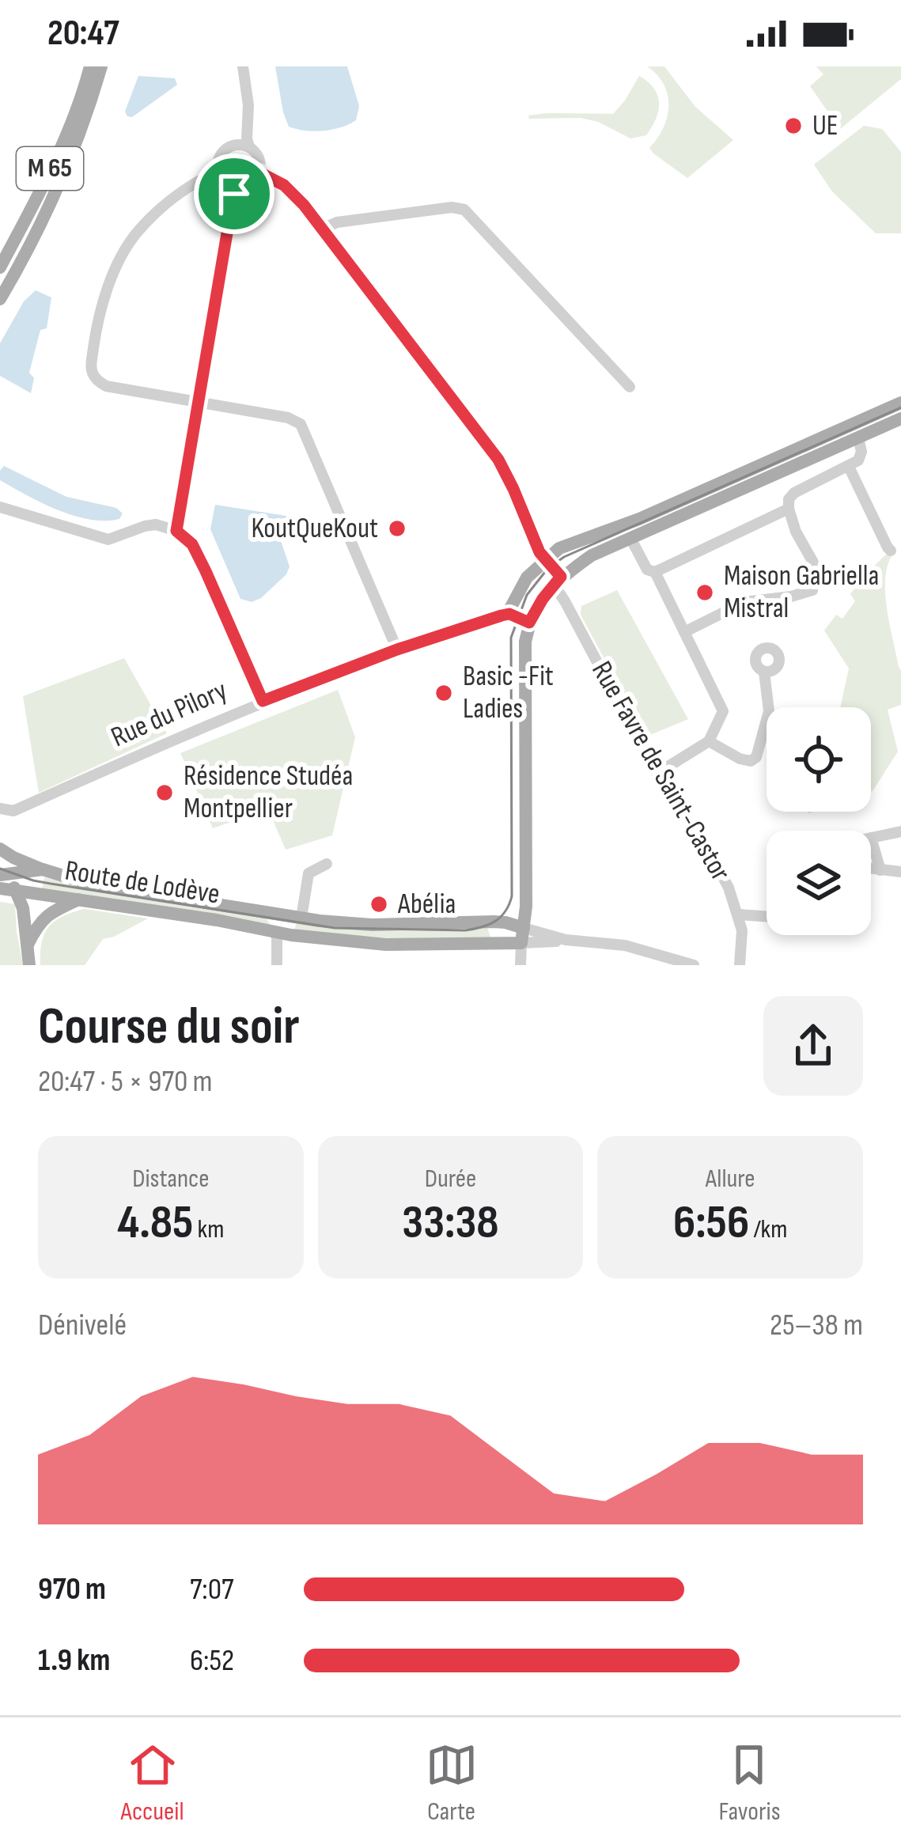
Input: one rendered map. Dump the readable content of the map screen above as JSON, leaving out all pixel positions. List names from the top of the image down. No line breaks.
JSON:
{"streets":{"main road":["M 65","Route de Lodève"],"street":["Rue du Pilory","Rue Favre de Saint-Castor"]},"places":["UE","KoutQueKout","Maison Gabriella Mistral","Basic -Fit Ladies","Résidence Studéa Montpellier","Abélia"],"page":{"status":"20:47","heading":["Course du soir","20:47 · 5 × 970 m"],"stats":[["Distance","4.85 km"],["Durée","33:38"],["Allure","6:56 /km"]],"chart":["Dénivelé","25–38 m"],"list":[{"name":"970 m","note":"7:07"},{"name":"1.9 km","note":"6:52"}],"tabs":["Accueil","Carte","Favoris"]}}
